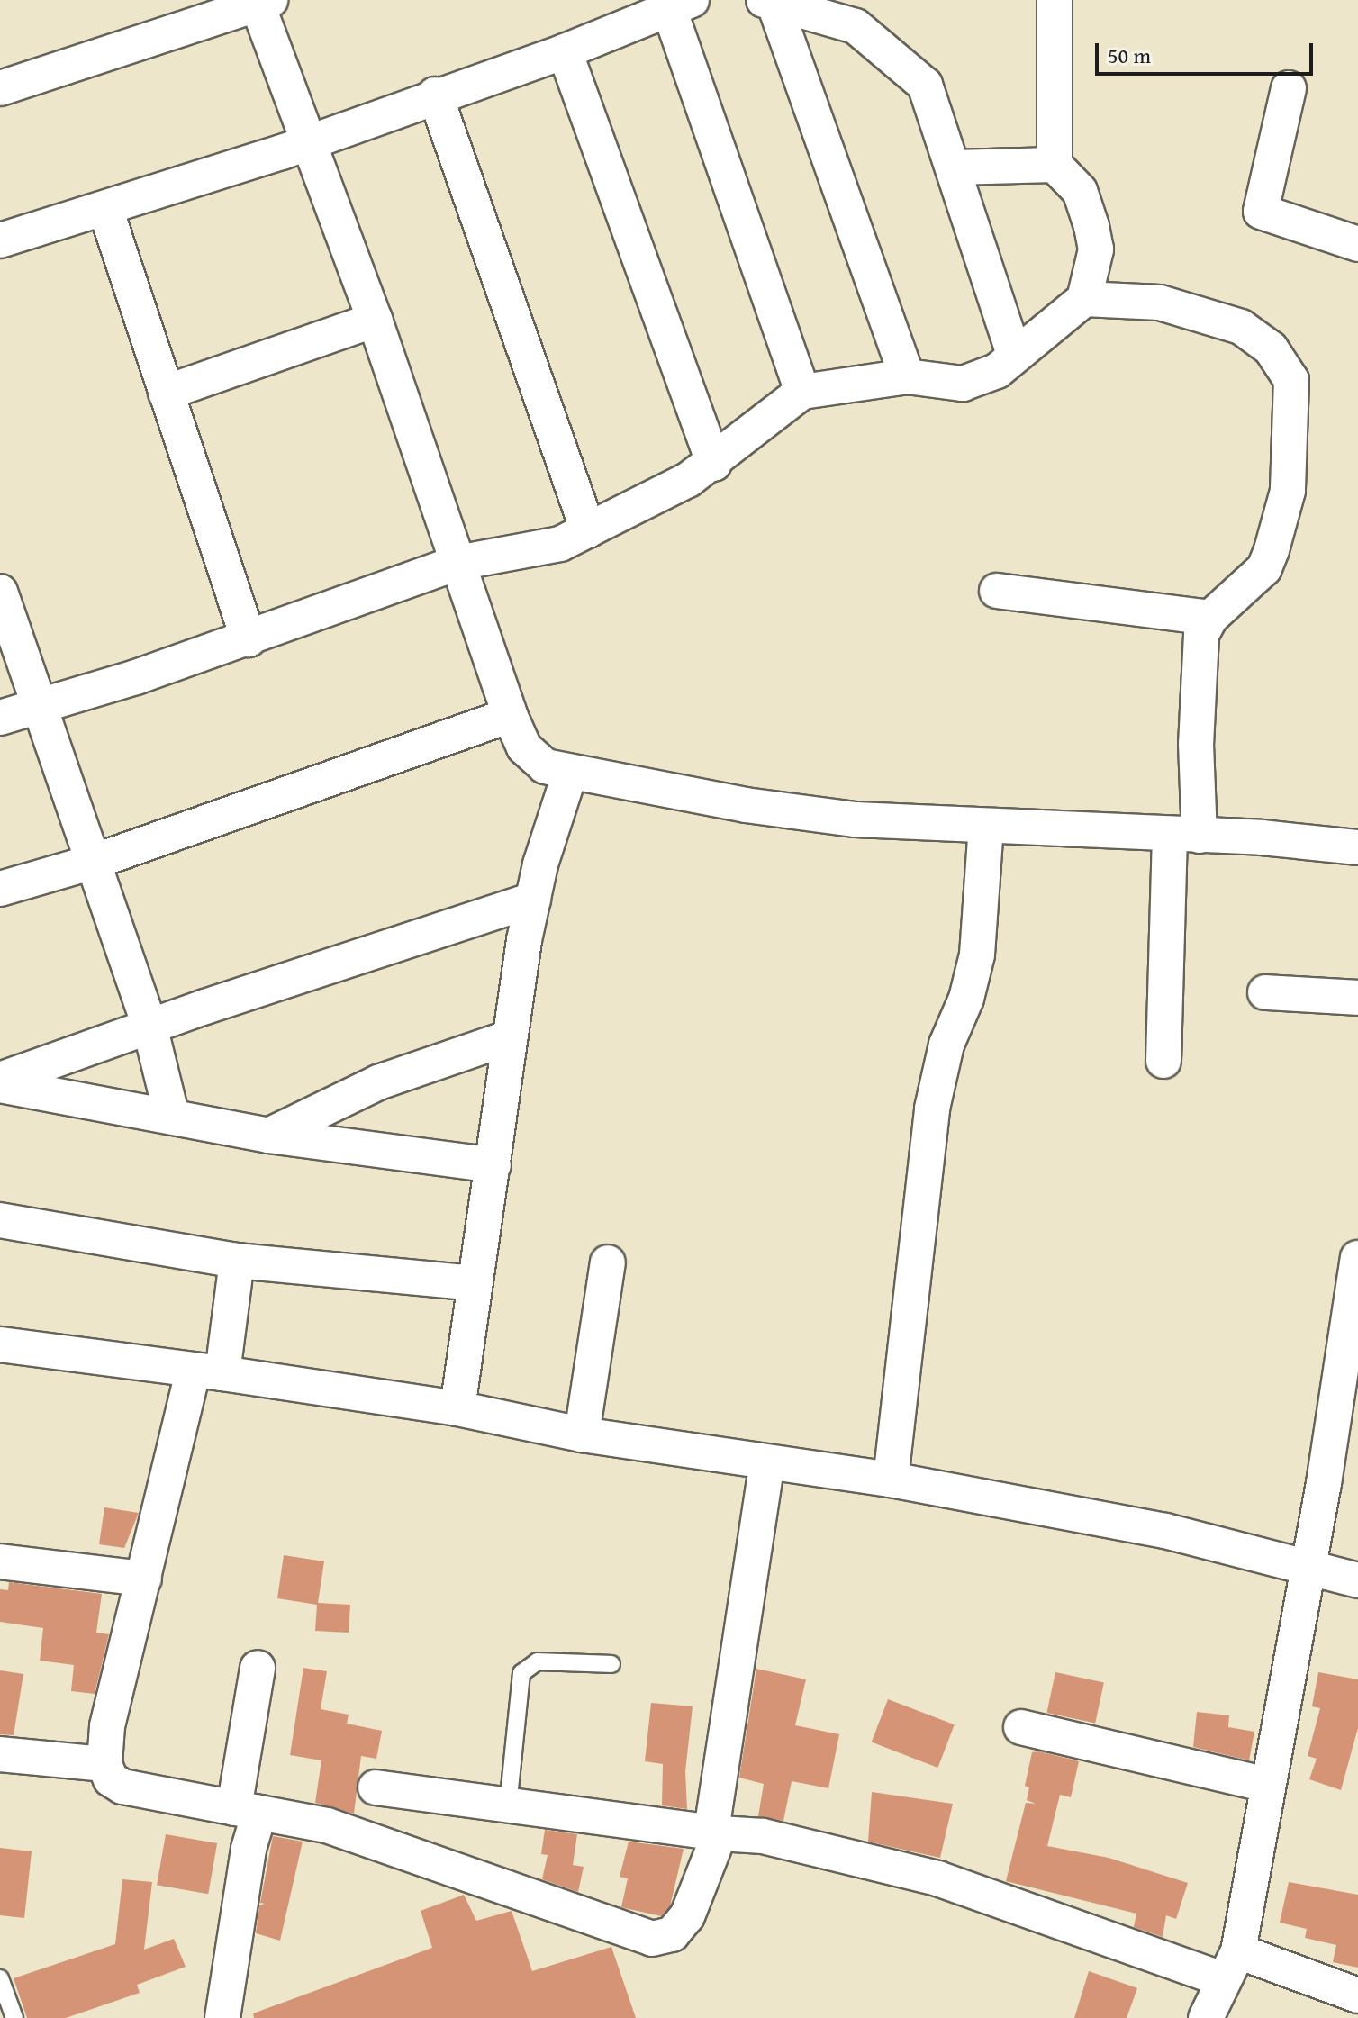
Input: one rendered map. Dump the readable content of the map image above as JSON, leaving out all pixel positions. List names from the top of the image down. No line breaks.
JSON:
{"scale_bar":"50 m"}
